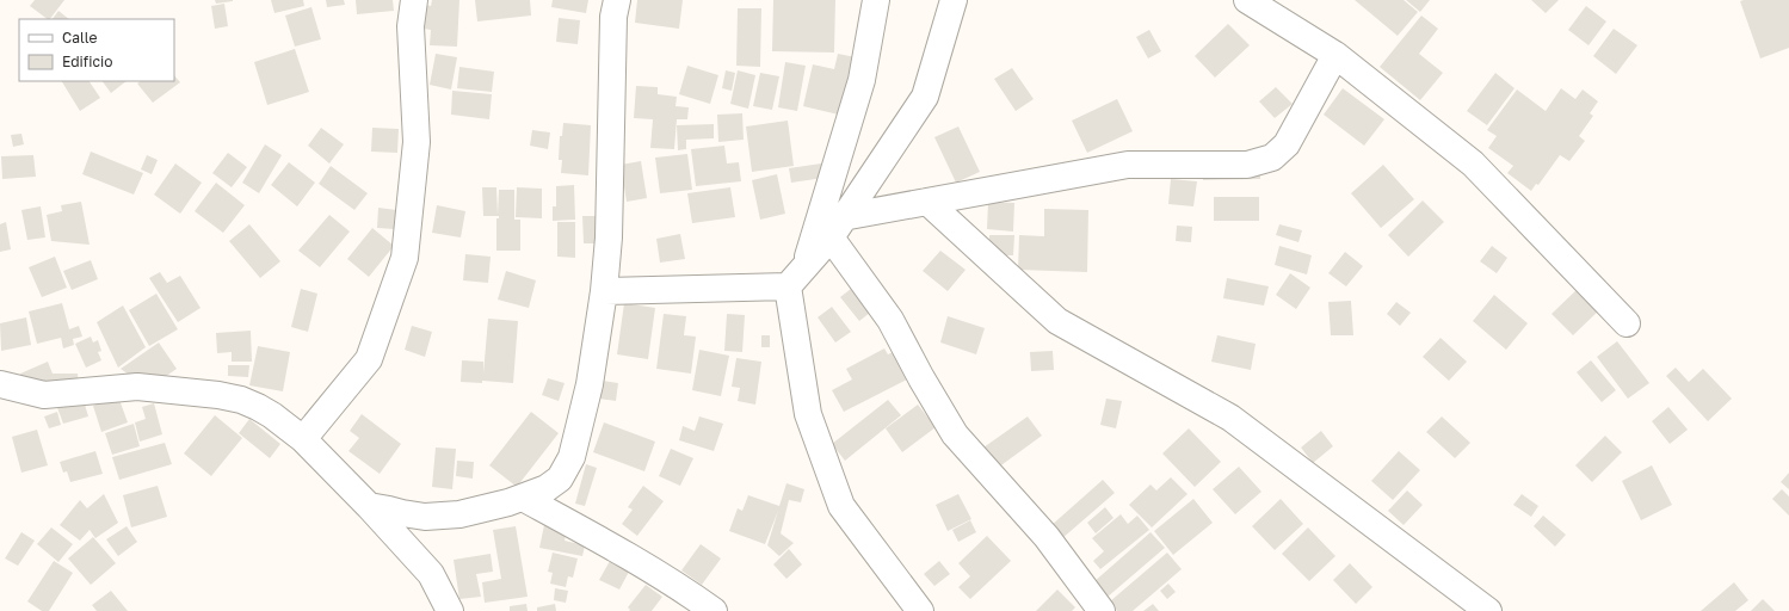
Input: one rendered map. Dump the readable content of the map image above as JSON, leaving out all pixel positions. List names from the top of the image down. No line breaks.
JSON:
{"legend":["Calle","Edificio"]}
